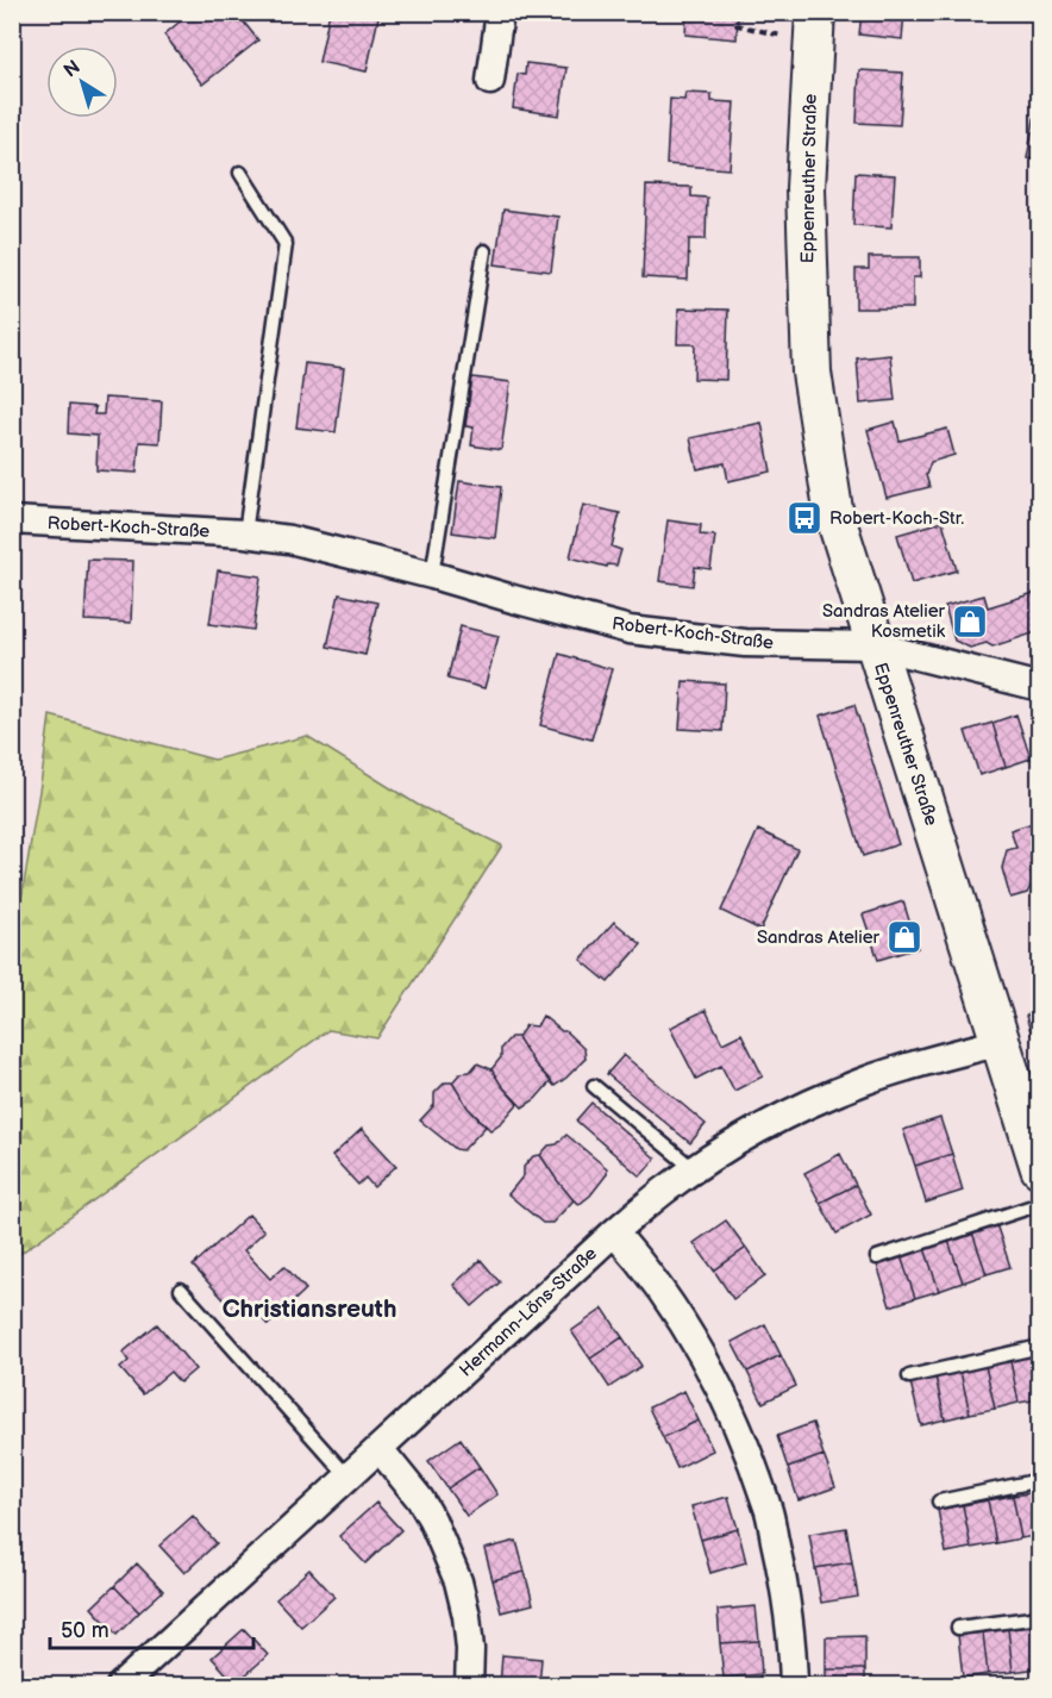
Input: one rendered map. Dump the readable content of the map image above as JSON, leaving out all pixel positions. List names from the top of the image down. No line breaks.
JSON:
{"streets":{"main road":["Eppenreuther Straße"],"street":["Robert-Koch-Straße","Hermann-Löns-Straße"]},"crossings":[["Eppenreuther Straße","Robert-Koch-Straße"],["Eppenreuther Straße","Hermann-Löns-Straße"]],"districts":["Christiansreuth"],"places":{"bus stop":["Robert-Koch-Str."],"shop":["Sandras Atelier Kosmetik","Sandras Atelier"]},"scale_bar":"50 m","north":"top left"}
